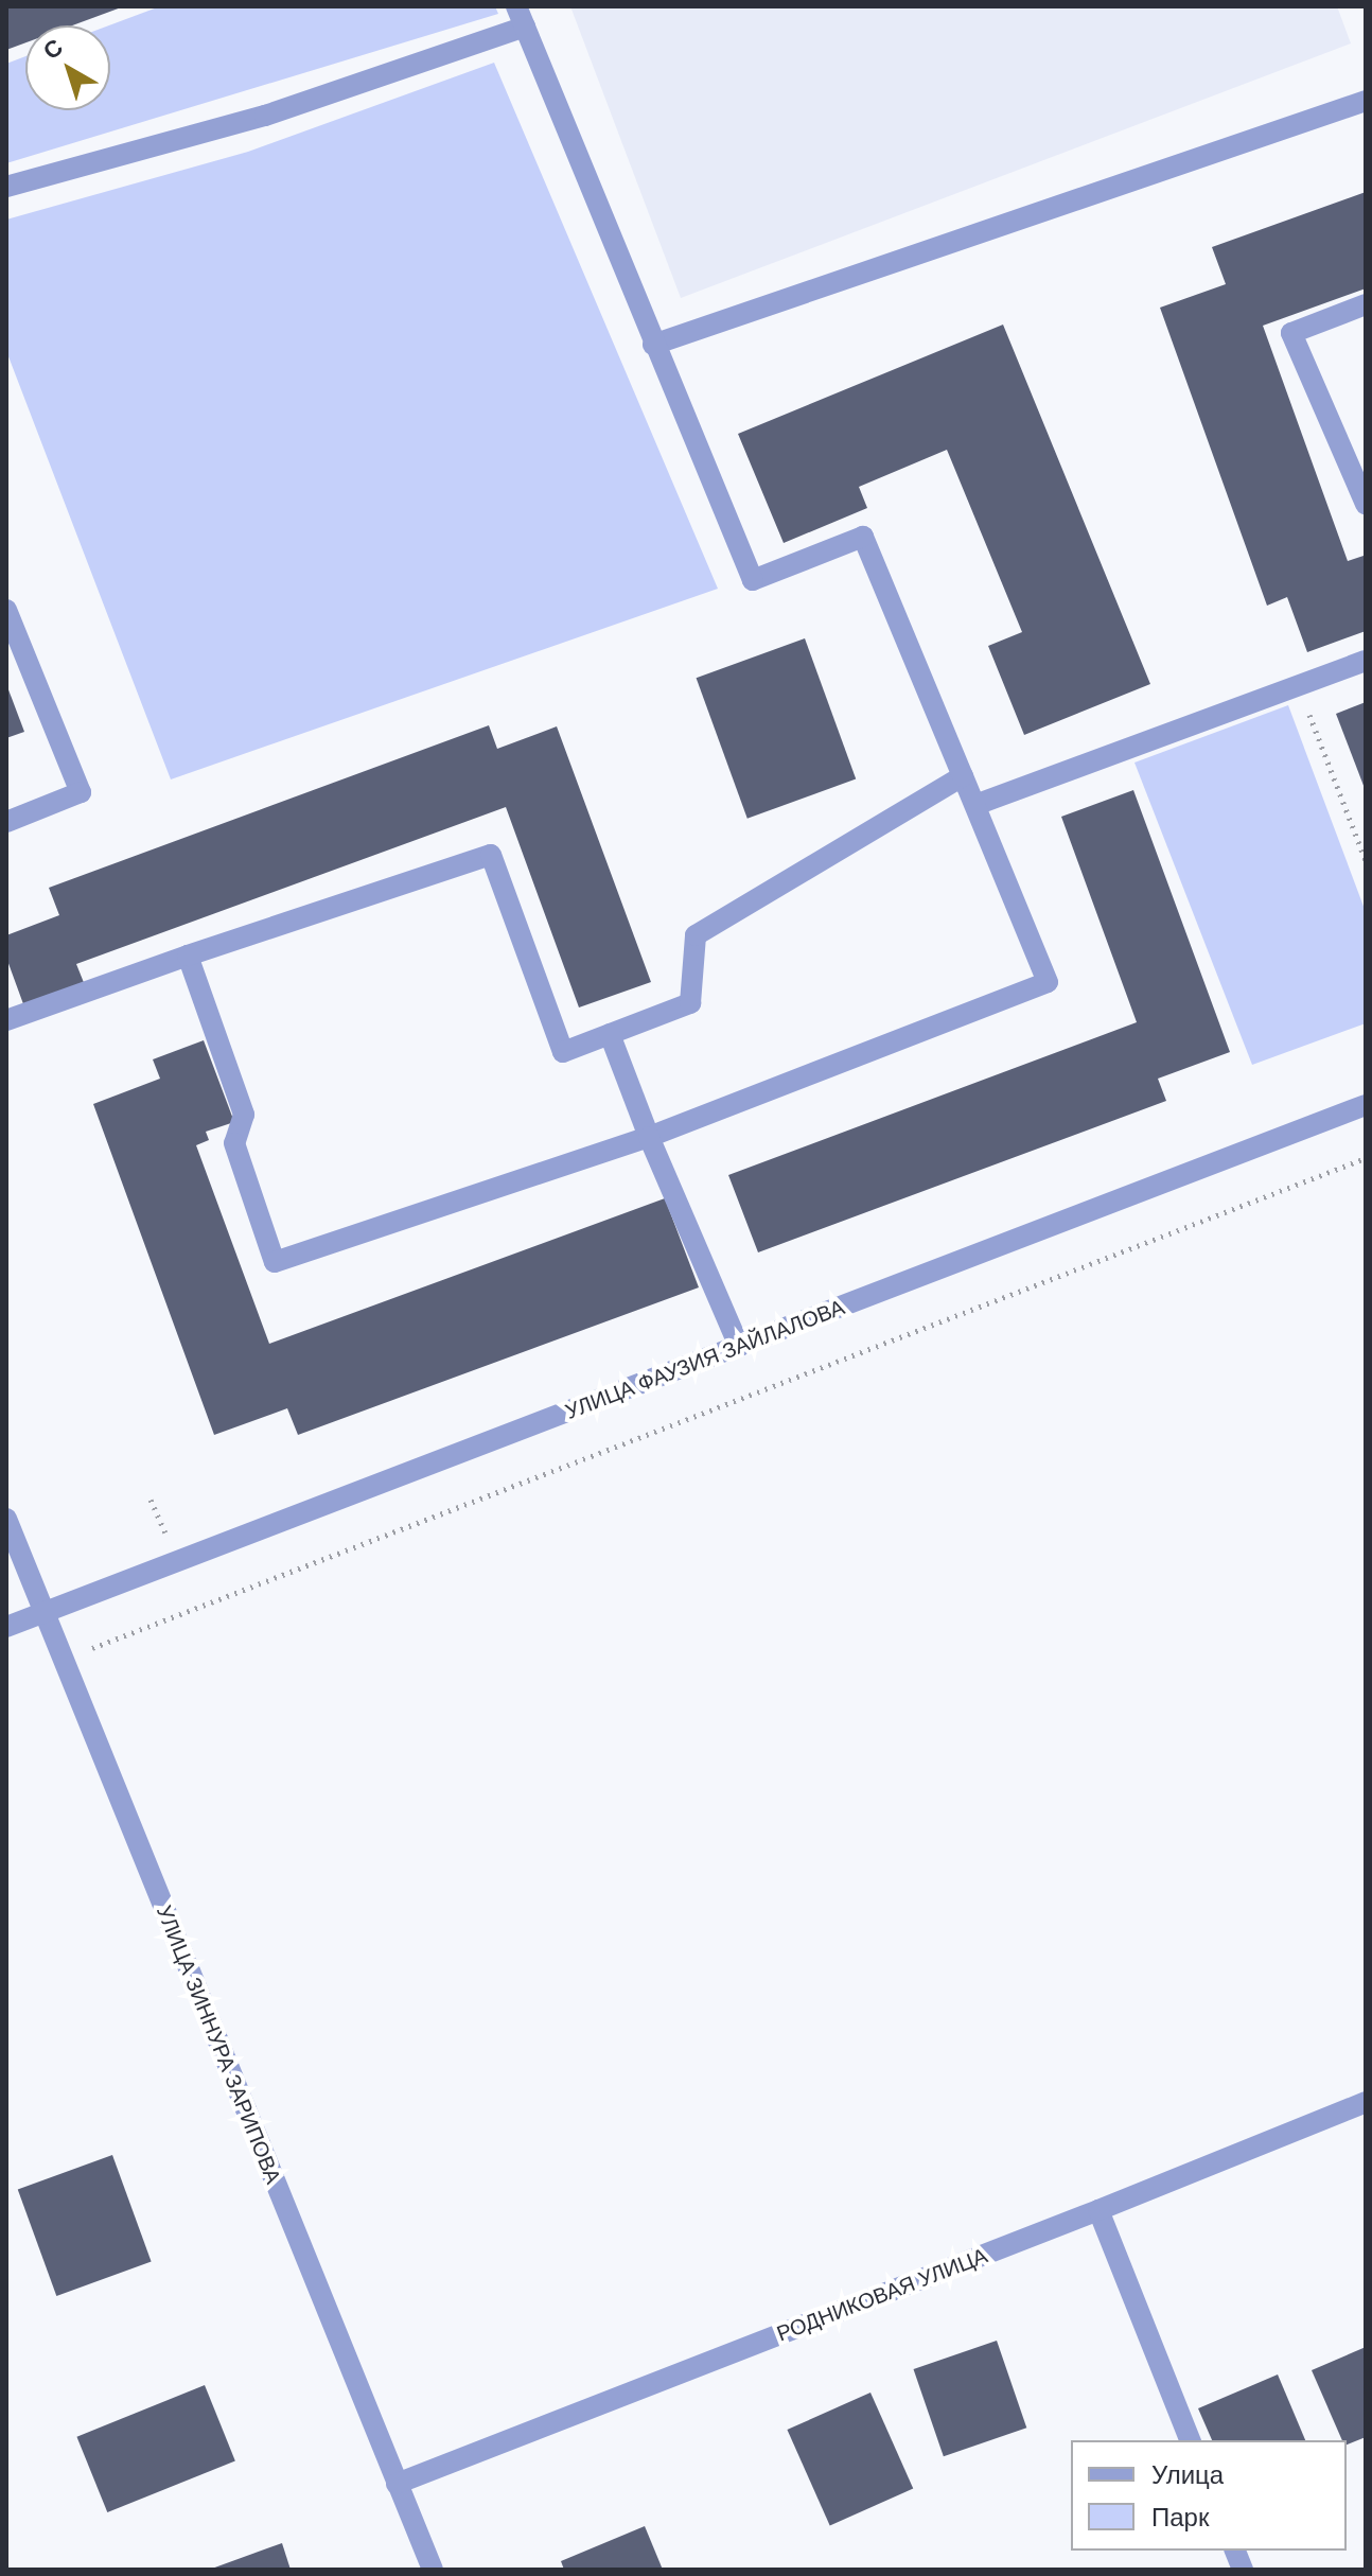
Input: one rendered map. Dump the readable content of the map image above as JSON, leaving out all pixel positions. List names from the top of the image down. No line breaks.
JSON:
{"streets":{"street":["УЛИЦА ФАУЗИЯ ЗАЙЛАЛОВА","УЛИЦА ЗИННУРА ЗАРИПОВА","РОДНИКОВАЯ УЛИЦА"]},"crossings":[["УЛИЦА ФАУЗИЯ ЗАЙЛАЛОВА","УЛИЦА ЗИННУРА ЗАРИПОВА"],["УЛИЦА ЗИННУРА ЗАРИПОВА","РОДНИКОВАЯ УЛИЦА"]],"legend":["Улица","Парк"],"north":"top left"}
